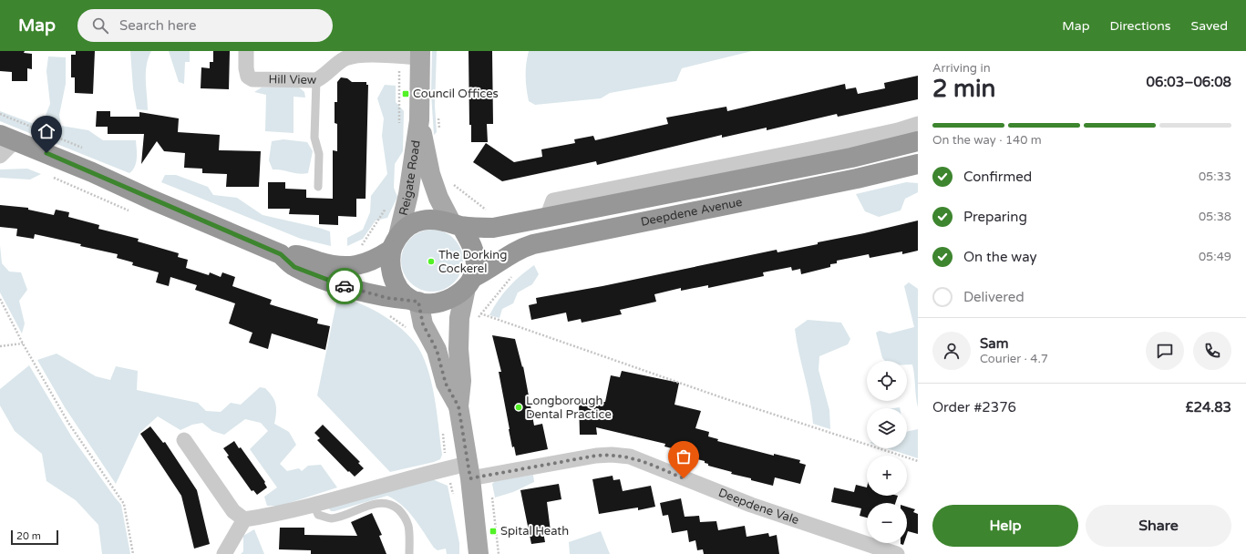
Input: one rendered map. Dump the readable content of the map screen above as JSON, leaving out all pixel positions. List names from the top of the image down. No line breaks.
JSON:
{"streets":{"highway":["Deepdene Avenue"],"main road":["Reigate Road"],"street":["Hill View","Deepdene Vale"]},"crossings":[["Hill View","Reigate Road"],["Reigate Road","Deepdene Avenue"]],"places":{"transit":["Council Offices","Spital Heath"],"other":["The Dorking Cockerel","Longborough Dental Practice"]},"scale_bar":"20 m","page":{"header":"Map","search":"Search here","nav":["Map","Directions","Saved"],"heading":["2 min","Arriving in","06:03–06:08"],"panel":["Sam","Courier · 4.7","Order #2376","£24.83"],"bar":"On the way · 140 m","list":[["Confirmed","05:33"],["Preparing","05:38"],["On the way","05:49"],"Delivered"],"map_buttons":["+","−"],"buttons":["Help","Share"],"scale":"20 m"}}
